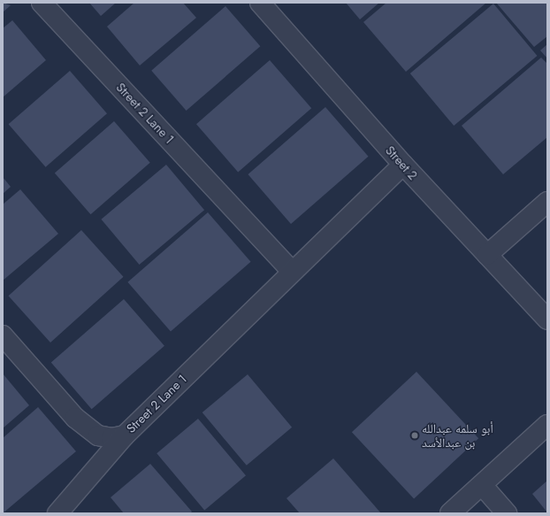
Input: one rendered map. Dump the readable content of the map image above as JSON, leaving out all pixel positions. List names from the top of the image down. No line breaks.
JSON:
{"streets":{"street":["Street 2 Lane 1","Street 2"]},"crossings":[["Street 2 Lane 1","Street 2"]],"places":["أبو سلمه عبدالله بن عبدالأسد"]}
